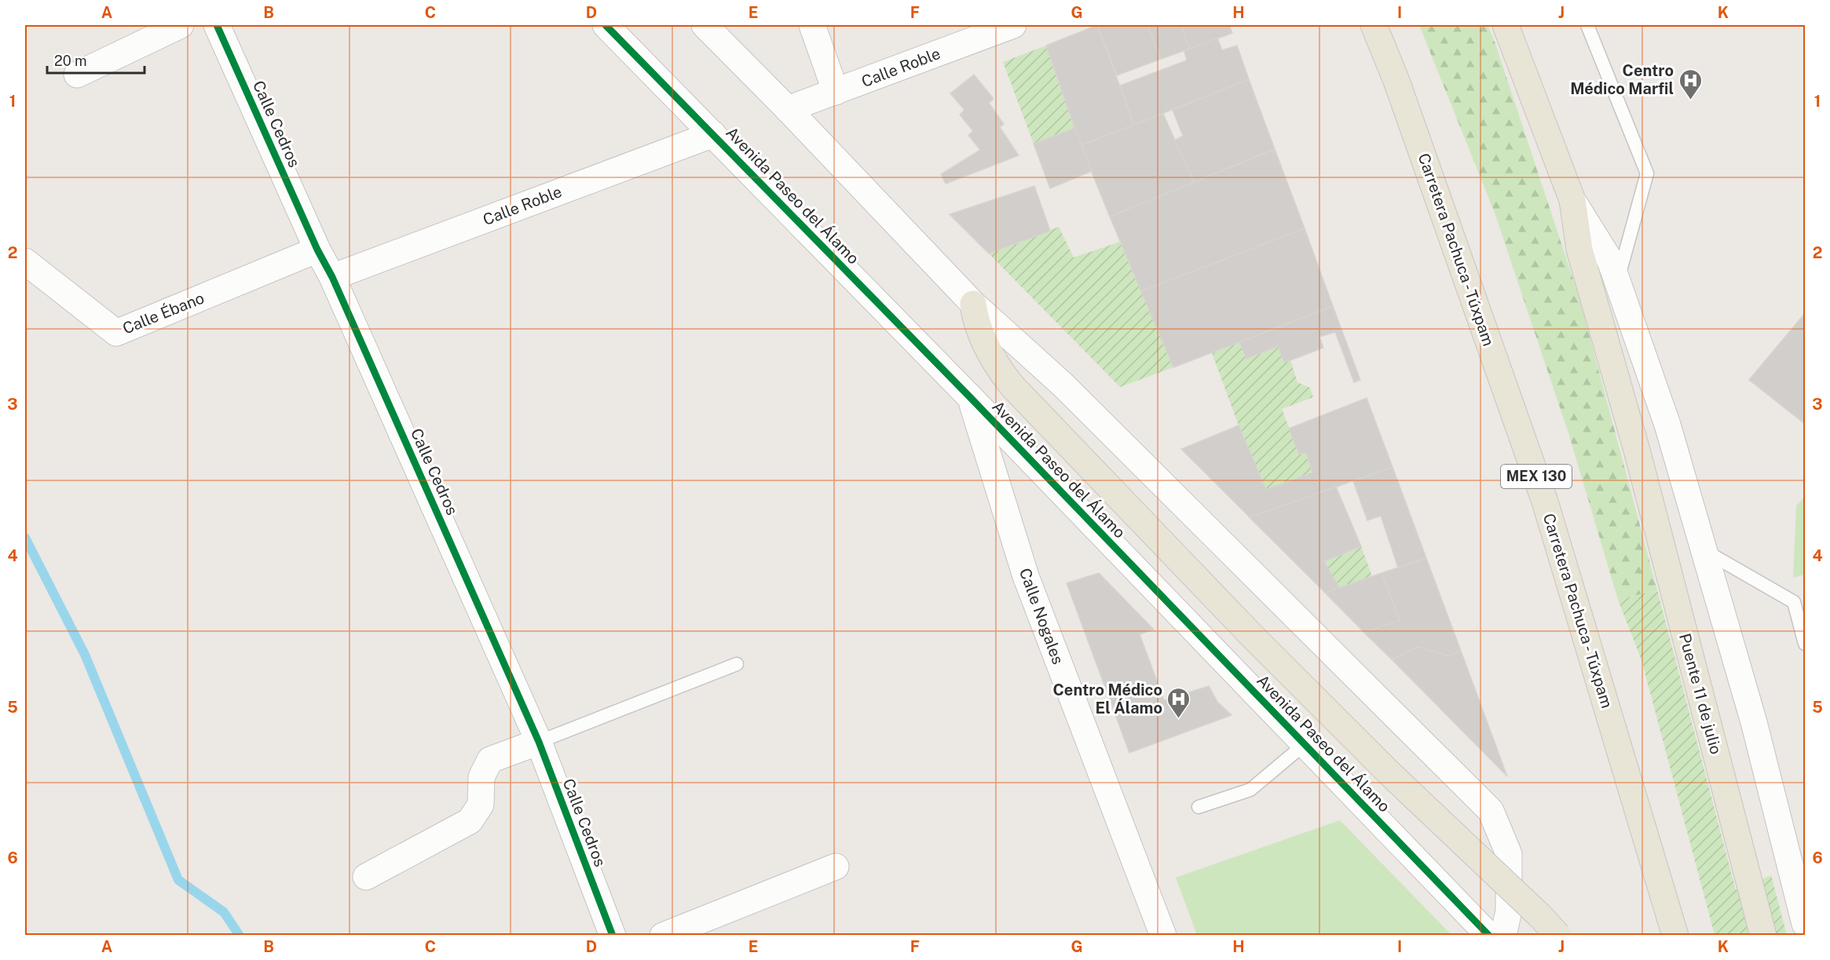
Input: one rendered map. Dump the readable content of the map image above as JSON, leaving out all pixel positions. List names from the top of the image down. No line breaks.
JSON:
{"streets":{"main road":["Carretera Pachuca - Túxpam","MEX 130","Puente 11 de julio"],"street":["Calle Roble","Calle Cedros","Avenida Paseo del Álamo","Calle Ébano","Calle Nogales"]},"crossings":[["Calle Roble","Calle Cedros"],["Calle Roble","Avenida Paseo del Álamo"],["Calle Cedros","Calle Ébano"],["Avenida Paseo del Álamo","Calle Nogales"]],"places":{"hospital":["Centro Médico Marfil","Centro Médico El Álamo"]},"scale_bar":"20 m","grid":{"columns":["A","B","C","D","E","F","G","H","I","J","K"],"rows":["1","2","3","4","5","6"]}}
